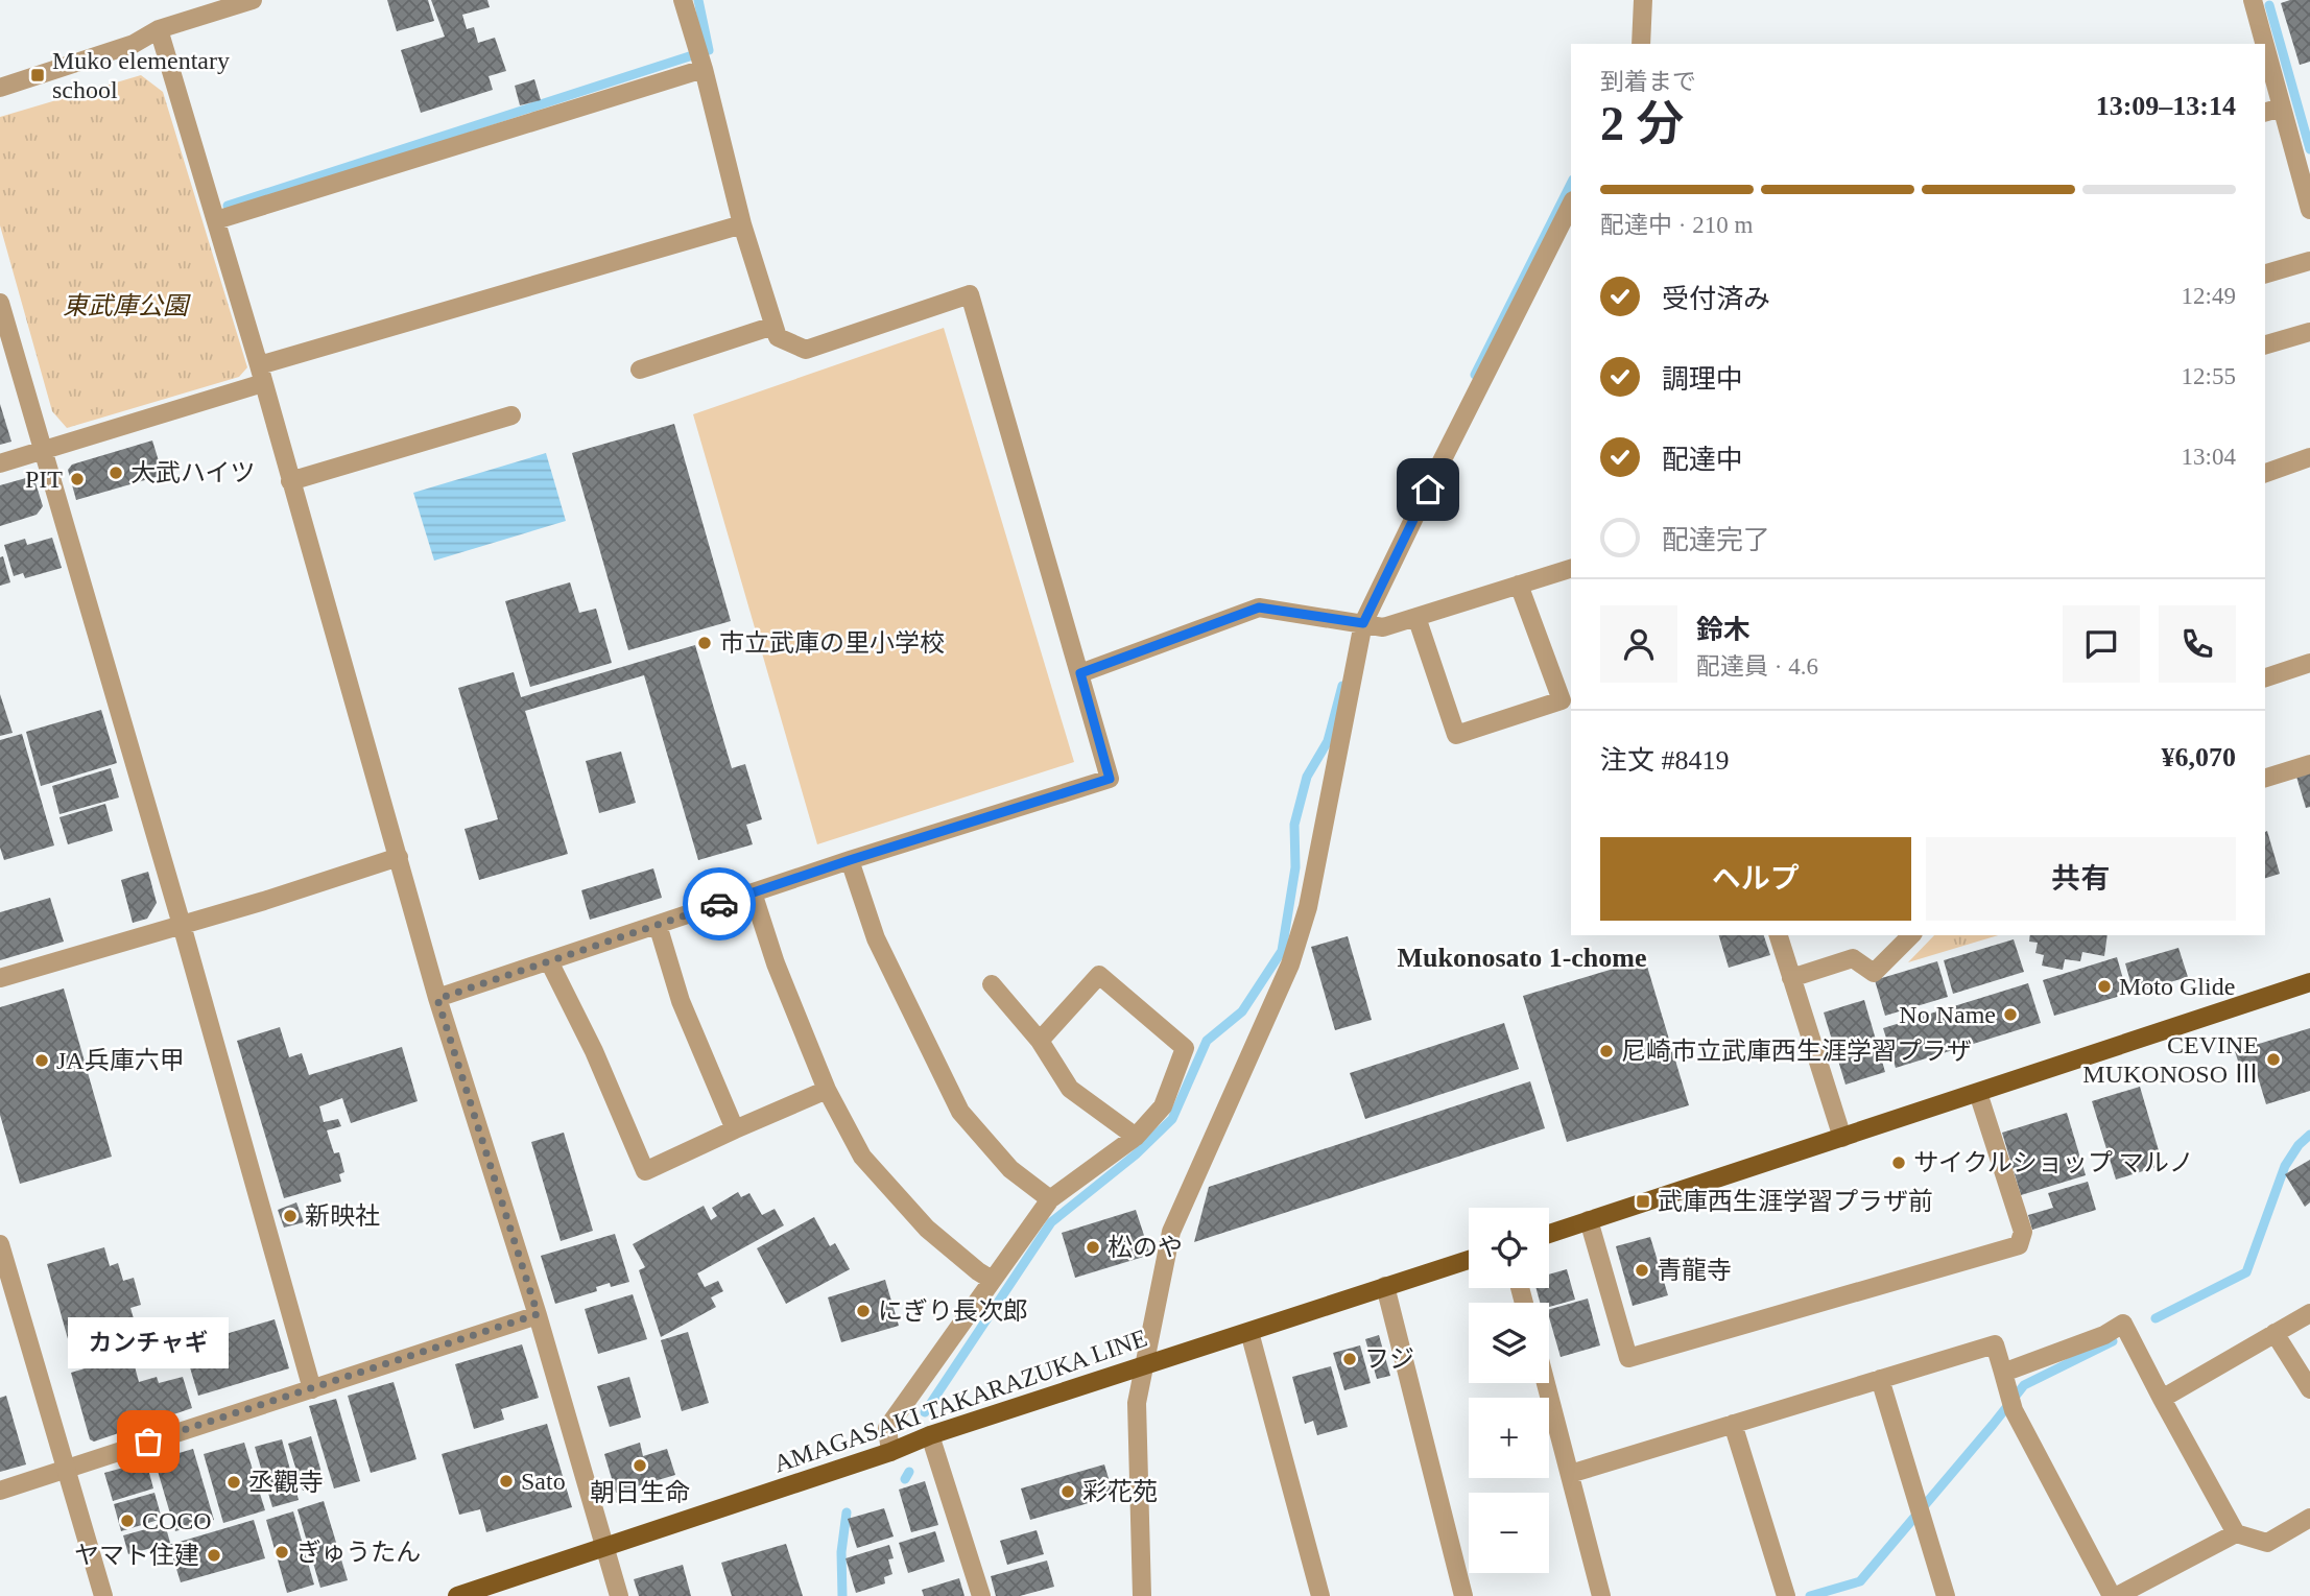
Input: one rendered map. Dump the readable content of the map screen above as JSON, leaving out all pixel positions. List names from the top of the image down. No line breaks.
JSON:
{"streets":{"main road":["AMAGASAKI TAKARAZUKA LINE"]},"districts":["Mukonosato 1-chome"],"parks":["東武庫公園"],"places":{"transit":["Muko elementary school","武庫西生涯学習プラザ前"],"other":["大武ハイツ","PIT","市立武庫の里小学校","Moto Glide","No Name","尼崎市立武庫西生涯学習プラザ","CEVINE MUKONOSO Ⅲ","JA兵庫六甲","サイクルショップ マルノ","新映社","松のや","青龍寺","にぎり長次郎","フジ","カンチャギ","朝日生命","Sato","丞觀寺","彩花苑","COCO","ぎゅうたん","ヤマト住建"]},"page":{"heading":["2 分","到着まで","13:09–13:14"],"panel":["鈴木","配達員 · 4.6","注文 #8419","¥6,070"],"bar":"配達中 · 210 m","list":[["受付済み","12:49"],["調理中","12:55"],["配達中","13:04"],"配達完了"],"buttons":["ヘルプ","共有"],"map_buttons":["+","−"],"bubble":"カンチャギ"}}
